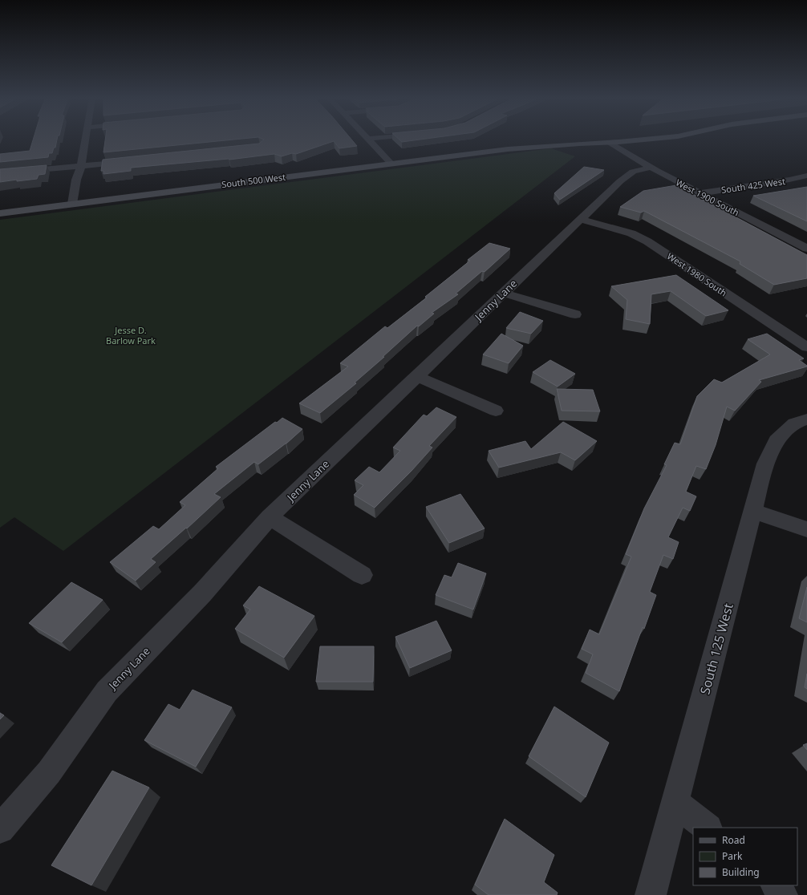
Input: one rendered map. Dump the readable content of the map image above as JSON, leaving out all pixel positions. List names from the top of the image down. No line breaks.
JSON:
{"streets":{"street":["South 500 West","South 425 West","West 1900 South","West 1980 South","Jenny Lane","South 125 West"]},"crossings":[["South 500 West","West 1900 South"],["South 425 West","West 1900 South"],["West 1900 South","Jenny Lane"],["West 1980 South","Jenny Lane"]],"parks":["Jesse D. Barlow Park"],"legend":["Road","Park","Building"]}
